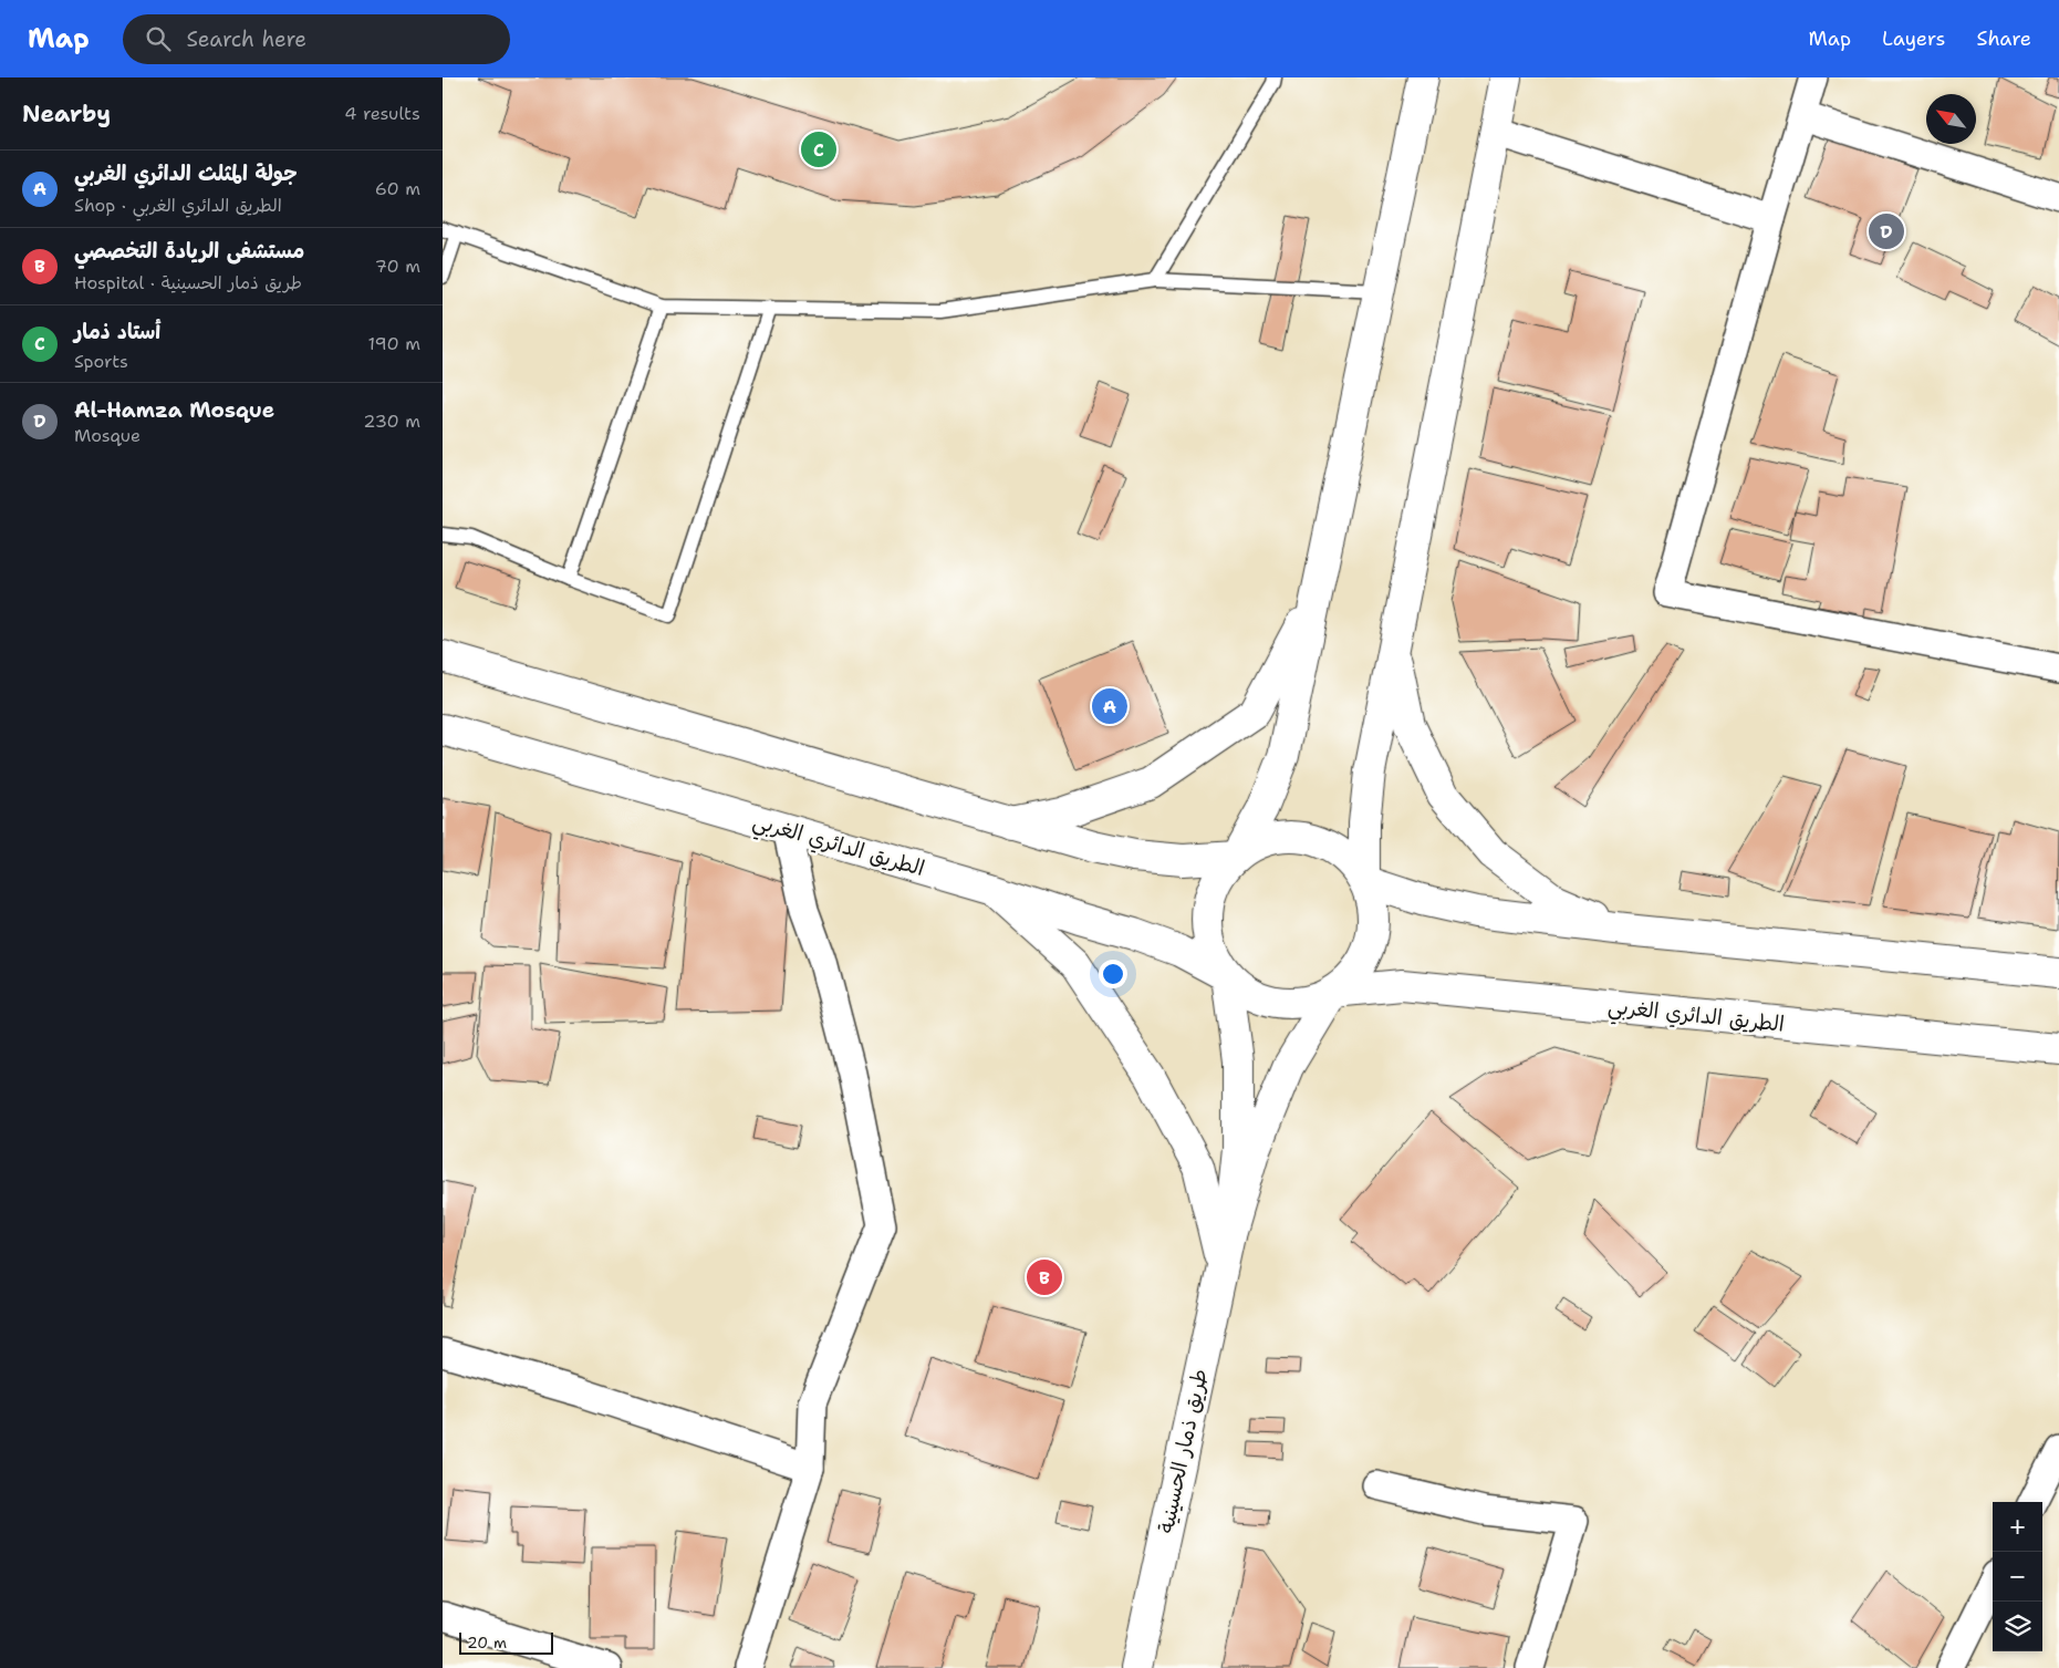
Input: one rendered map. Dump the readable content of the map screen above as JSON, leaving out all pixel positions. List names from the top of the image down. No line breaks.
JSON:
{"streets":{"main road":["الطريق الدائري الغربي","طريق ذمار الحسينية"]},"scale_bar":"20 m","north":"top left","page":{"header":"Map","search":"Search here","nav":["Map","Layers","Share"],"heading":["Nearby","4 results"],"pins":["C","D","A","B"],"list":[{"mark":"A","name":"جولة المثلث الدائري الغربي","note":"Shop · الطريق الدائري الغربي","value":"60 m"},{"mark":"B","name":"مستشفى الريادة التخصصي","note":"Hospital · طريق ذمار الحسينية","value":"70 m"},{"mark":"C","name":"أستاد ذمار","note":"Sports","value":"190 m"},{"mark":"D","name":"Al-Hamza Mosque","note":"Mosque","value":"230 m"}],"map_buttons":["+","−"],"scale":"20 m"}}
